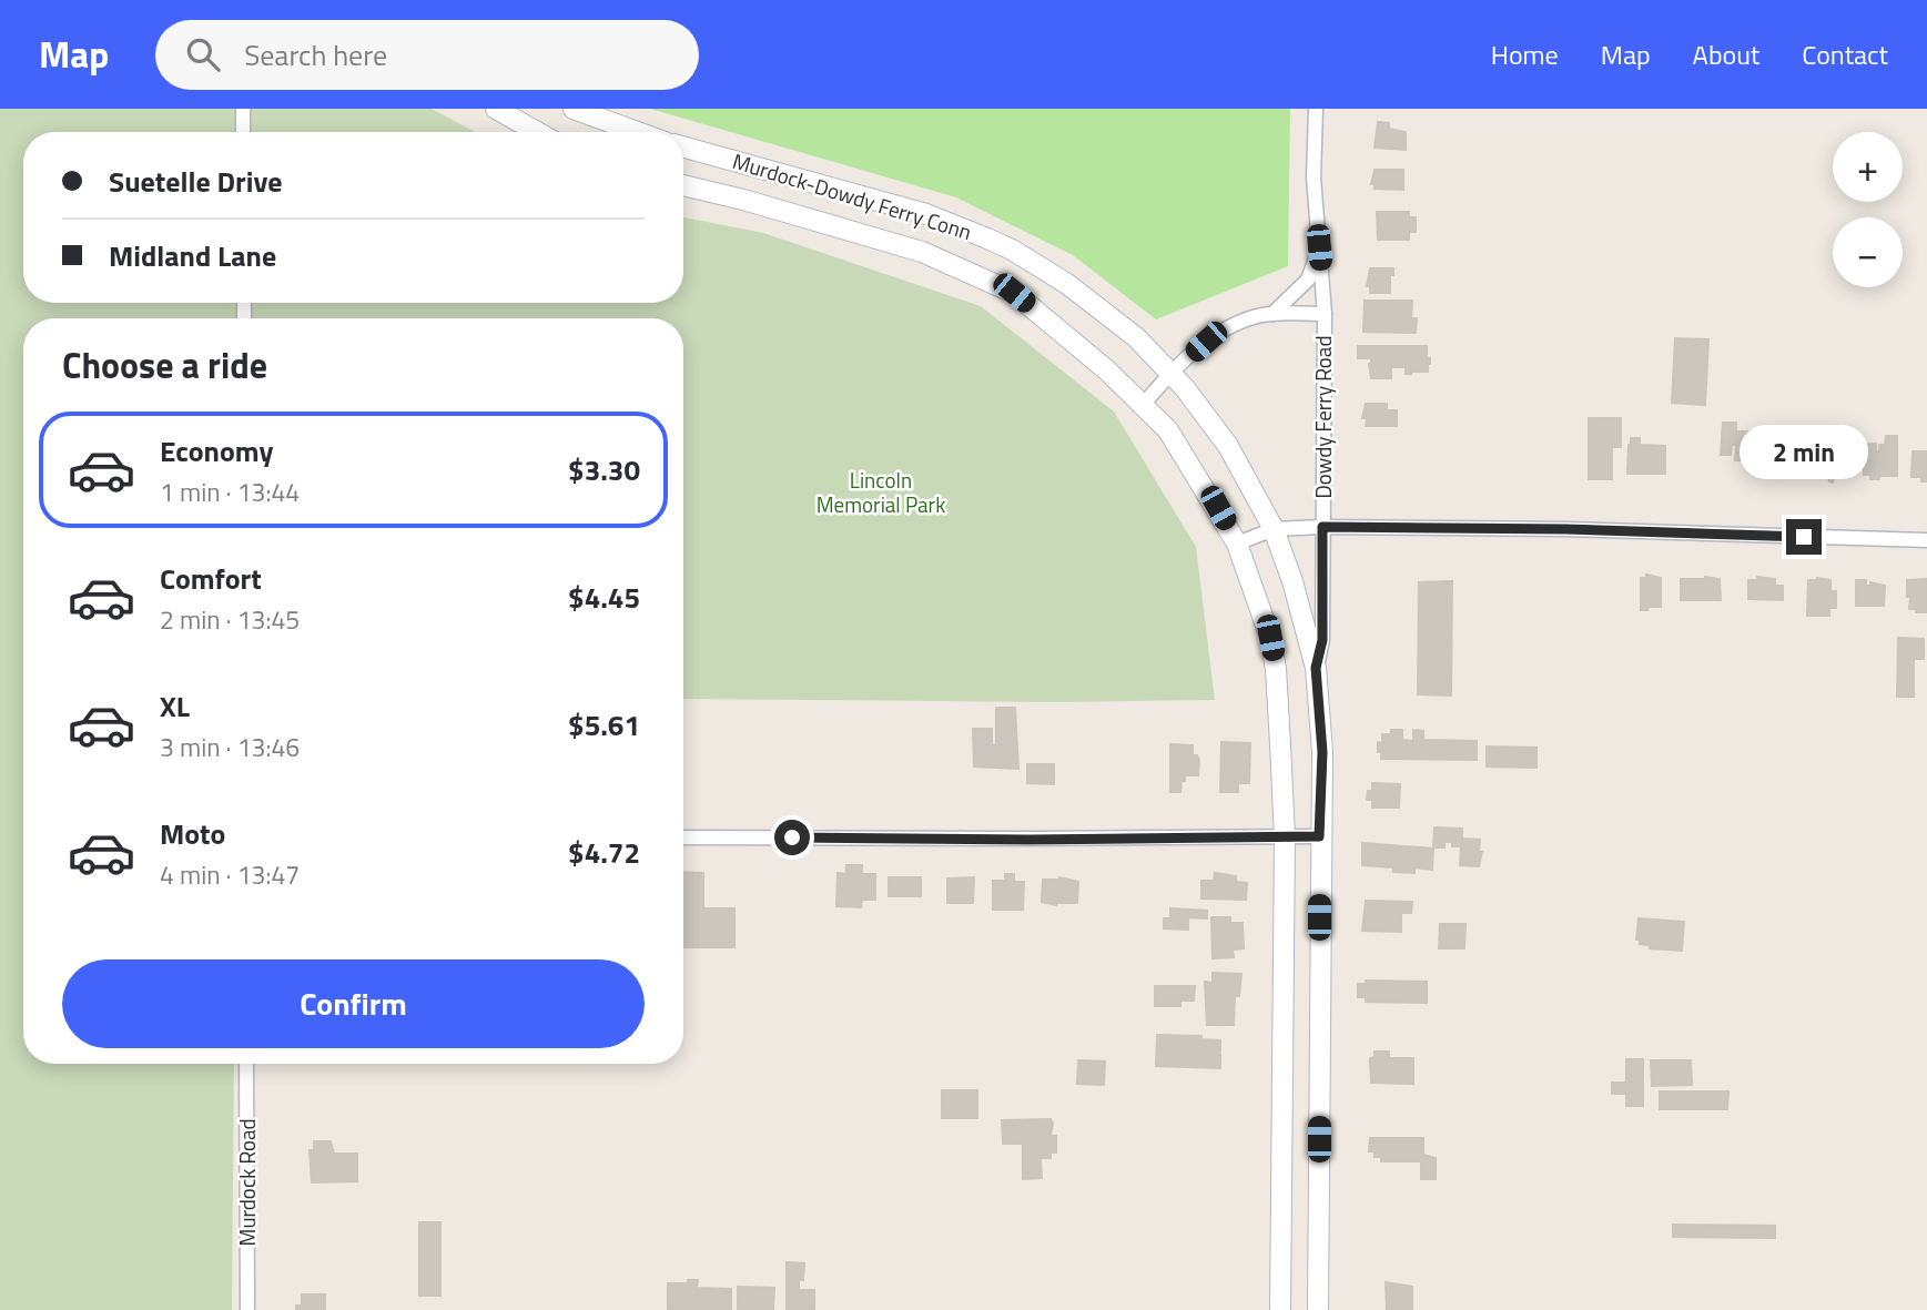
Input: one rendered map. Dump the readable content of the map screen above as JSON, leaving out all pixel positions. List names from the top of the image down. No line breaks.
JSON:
{"streets":{"main road":["Murdock-Dowdy Ferry Conn","Dowdy Ferry Road"],"street":["Murdock Road"]},"crossings":[["Murdock-Dowdy Ferry Conn","Dowdy Ferry Road"]],"parks":["Lincoln Memorial Park"],"page":{"header":"Map","search":"Search here","nav":["Home","Map","About","Contact"],"map_buttons":["+","−"],"banner":["Suetelle Drive","Midland Lane"],"heading":"Choose a ride","list":[{"name":"Economy","note":"1 min · 13:44","value":"$3.30"},{"name":"Comfort","note":"2 min · 13:45","value":"$4.45"},{"name":"XL","note":"3 min · 13:46","value":"$5.61"},{"name":"Moto","note":"4 min · 13:47","value":"$4.72"}],"bubble":"2 min","buttons":"Confirm"}}
